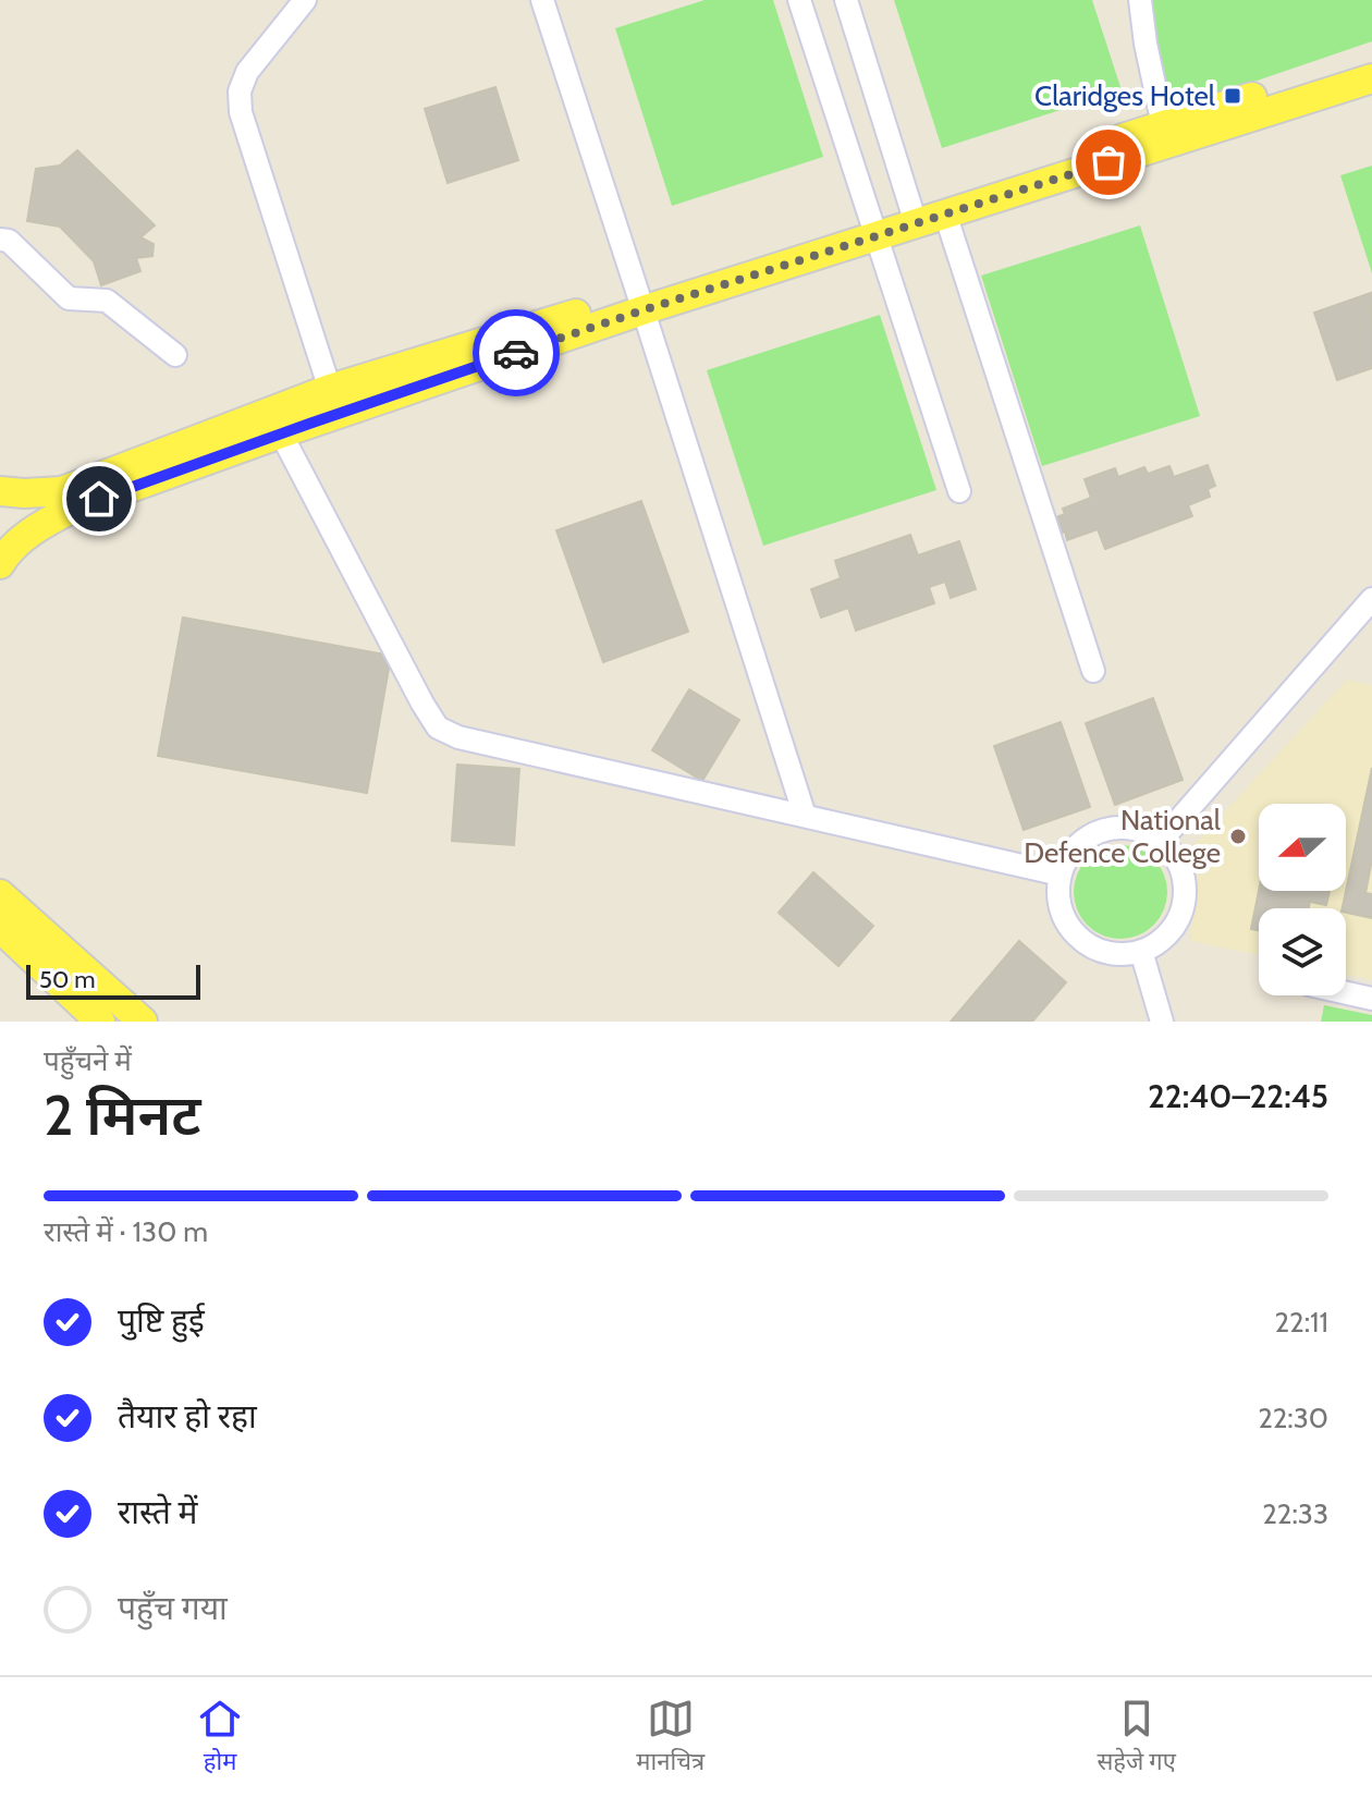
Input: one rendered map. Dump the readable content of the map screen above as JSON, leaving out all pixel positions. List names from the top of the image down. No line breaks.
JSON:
{"places":{"transit":["Claridges Hotel"],"other":["National Defence College"]},"scale_bar":"50 m","north":"left","page":{"scale":"50 m","heading":["2 मिनट","पहुँचने में","22:40–22:45"],"bar":"रास्ते में · 130 m","list":[["पुष्टि हुई","22:11"],["तैयार हो रहा","22:30"],["रास्ते में","22:33"],"पहुँच गया"],"tabs":["होम","मानचित्र","सहेजे गए"]}}
